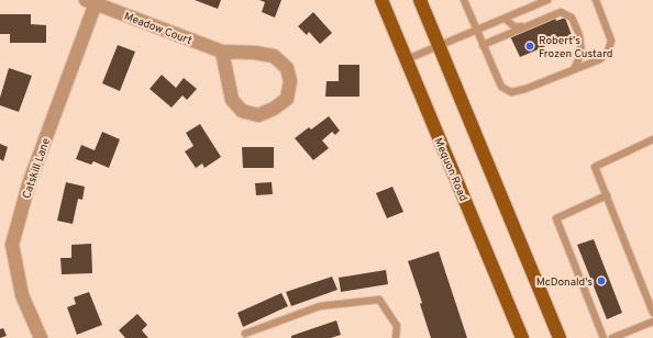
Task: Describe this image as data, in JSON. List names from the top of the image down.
{
  "streets": {
    "main road": ["Mequon Road"],
    "street": ["Meadow Court", "Catskill Lane"]
  },
  "crossings": [
    ["Meadow Court", "Catskill Lane"]
  ],
  "places": ["Robert's Frozen Custard", "McDonald's"]
}
